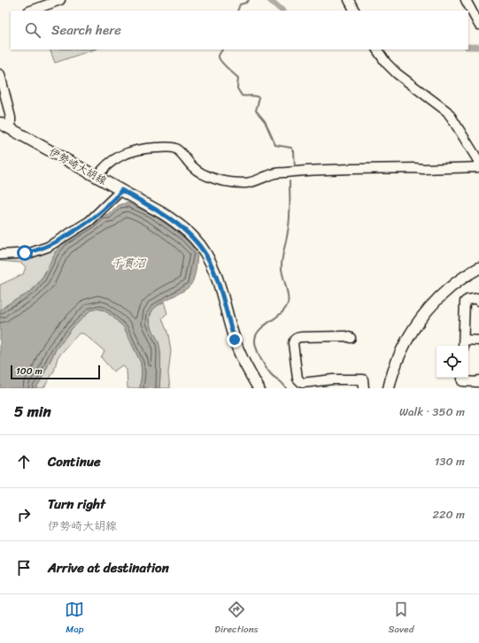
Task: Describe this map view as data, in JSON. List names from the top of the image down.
{
  "streets": {
    "main road": ["伊勢崎大胡線"]
  },
  "water": ["千貫沼"],
  "scale_bar": "100 m",
  "page": {
    "search": "Search here",
    "scale": "100 m",
    "heading": ["5 min", "Walk · 350 m"],
    "list": [
      ["Continue", "130 m"],
      ["Turn right", "伊勢崎大胡線", "220 m"],
      "Arrive at destination"
    ],
    "nav": ["Map", "Directions", "Saved"]
  }
}
